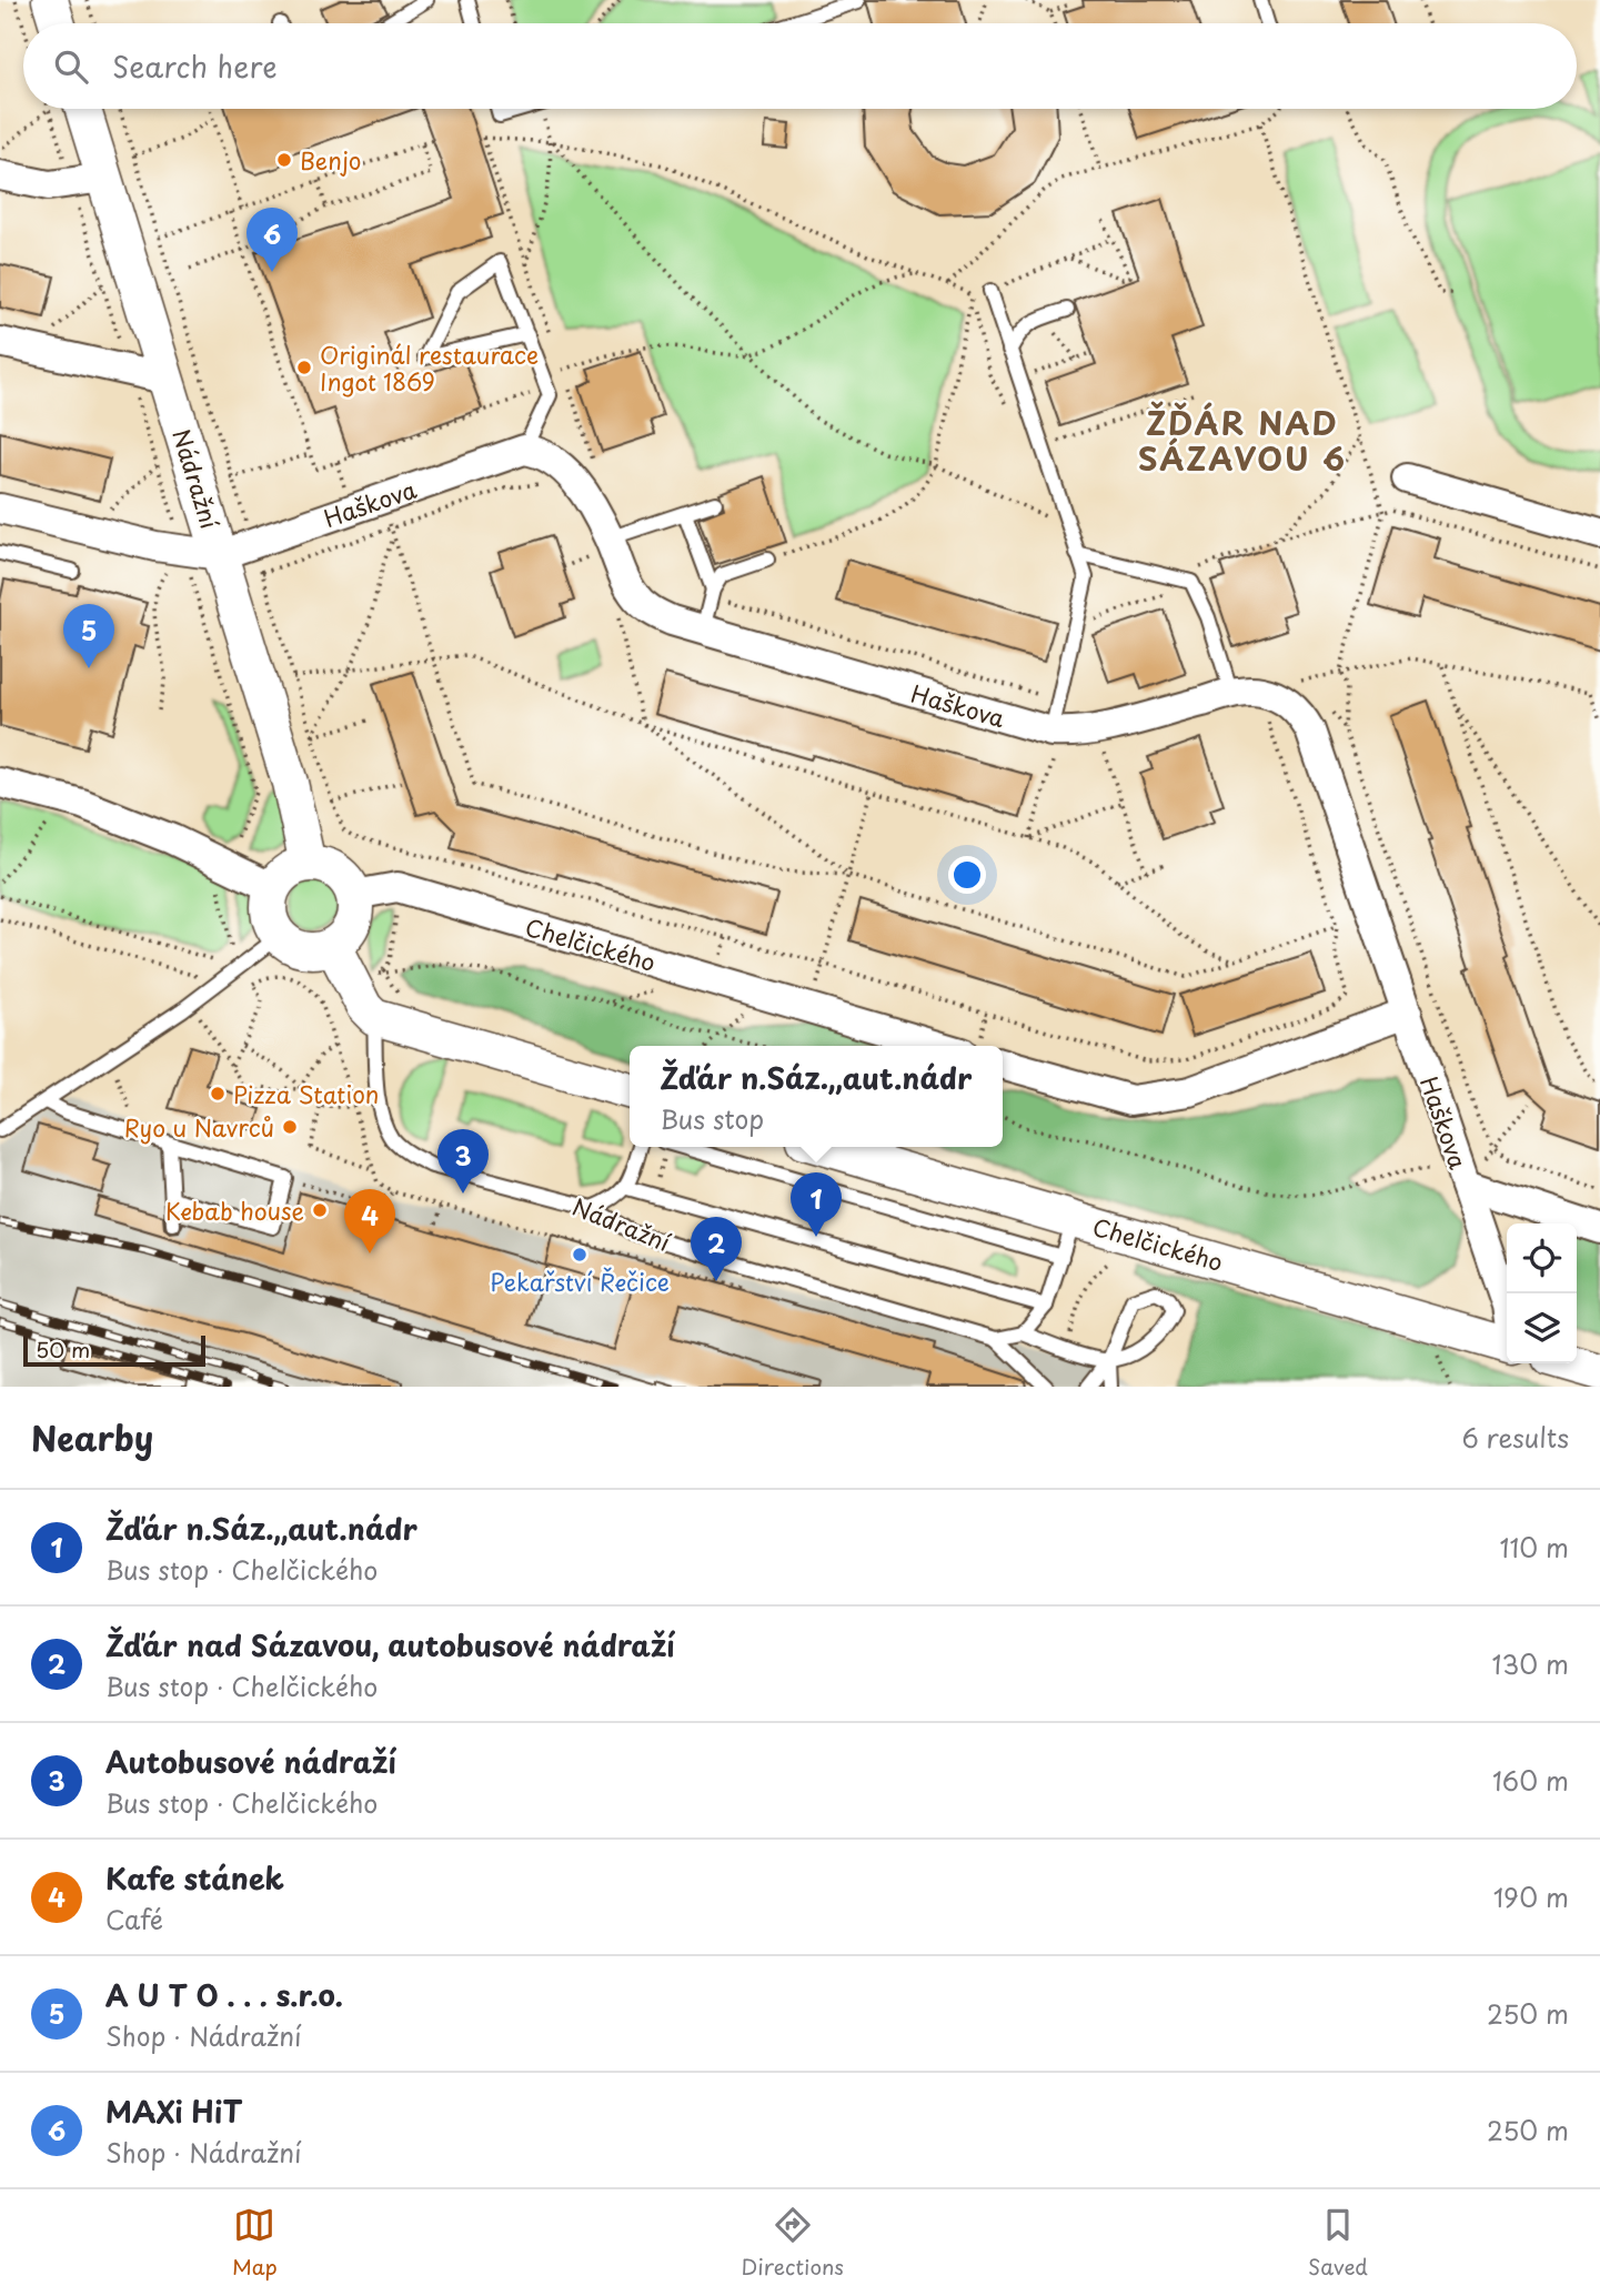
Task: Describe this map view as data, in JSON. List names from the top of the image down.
{
  "streets": {
    "street": ["Nádražní", "Haškova", "Chelčického"]
  },
  "crossings": [
    ["Nádražní", "Haškova"],
    ["Nádražní", "Chelčického"]
  ],
  "districts": ["ŽĎÁR NAD SÁZAVOU 6"],
  "places": [
    "Benjo",
    "Originál restaurace Ingot 1869",
    "Pizza Station",
    "Ryo u Navrců",
    "Kebab house",
    "Pekařství Řečice"
  ],
  "scale_bar": "50 m",
  "page": {
    "search": "Search here",
    "pins": [
      "6",
      "5",
      "3",
      "1",
      "4",
      "2"
    ],
    "popup": ["Žďár n.Sáz.,,aut.nádr", "Bus stop"],
    "scale": "50 m",
    "heading": ["Nearby", "6 results"],
    "list": [
      {
        "mark": "1",
        "name": "Žďár n.Sáz.,,aut.nádr",
        "note": "Bus stop · Chelčického",
        "value": "110 m"
      },
      {
        "mark": "2",
        "name": "Žďár nad Sázavou, autobusové nádraží",
        "note": "Bus stop · Chelčického",
        "value": "130 m"
      },
      {
        "mark": "3",
        "name": "Autobusové nádraží",
        "note": "Bus stop · Chelčického",
        "value": "160 m"
      },
      {
        "mark": "4",
        "name": "Kafe stánek",
        "note": "Café",
        "value": "190 m"
      },
      {
        "mark": "5",
        "name": "A U T O . . . s.r.o.",
        "note": "Shop · Nádražní",
        "value": "250 m"
      },
      {
        "mark": "6",
        "name": "MAXi HiT",
        "note": "Shop · Nádražní",
        "value": "250 m"
      }
    ],
    "nav": ["Map", "Directions", "Saved"]
  }
}
